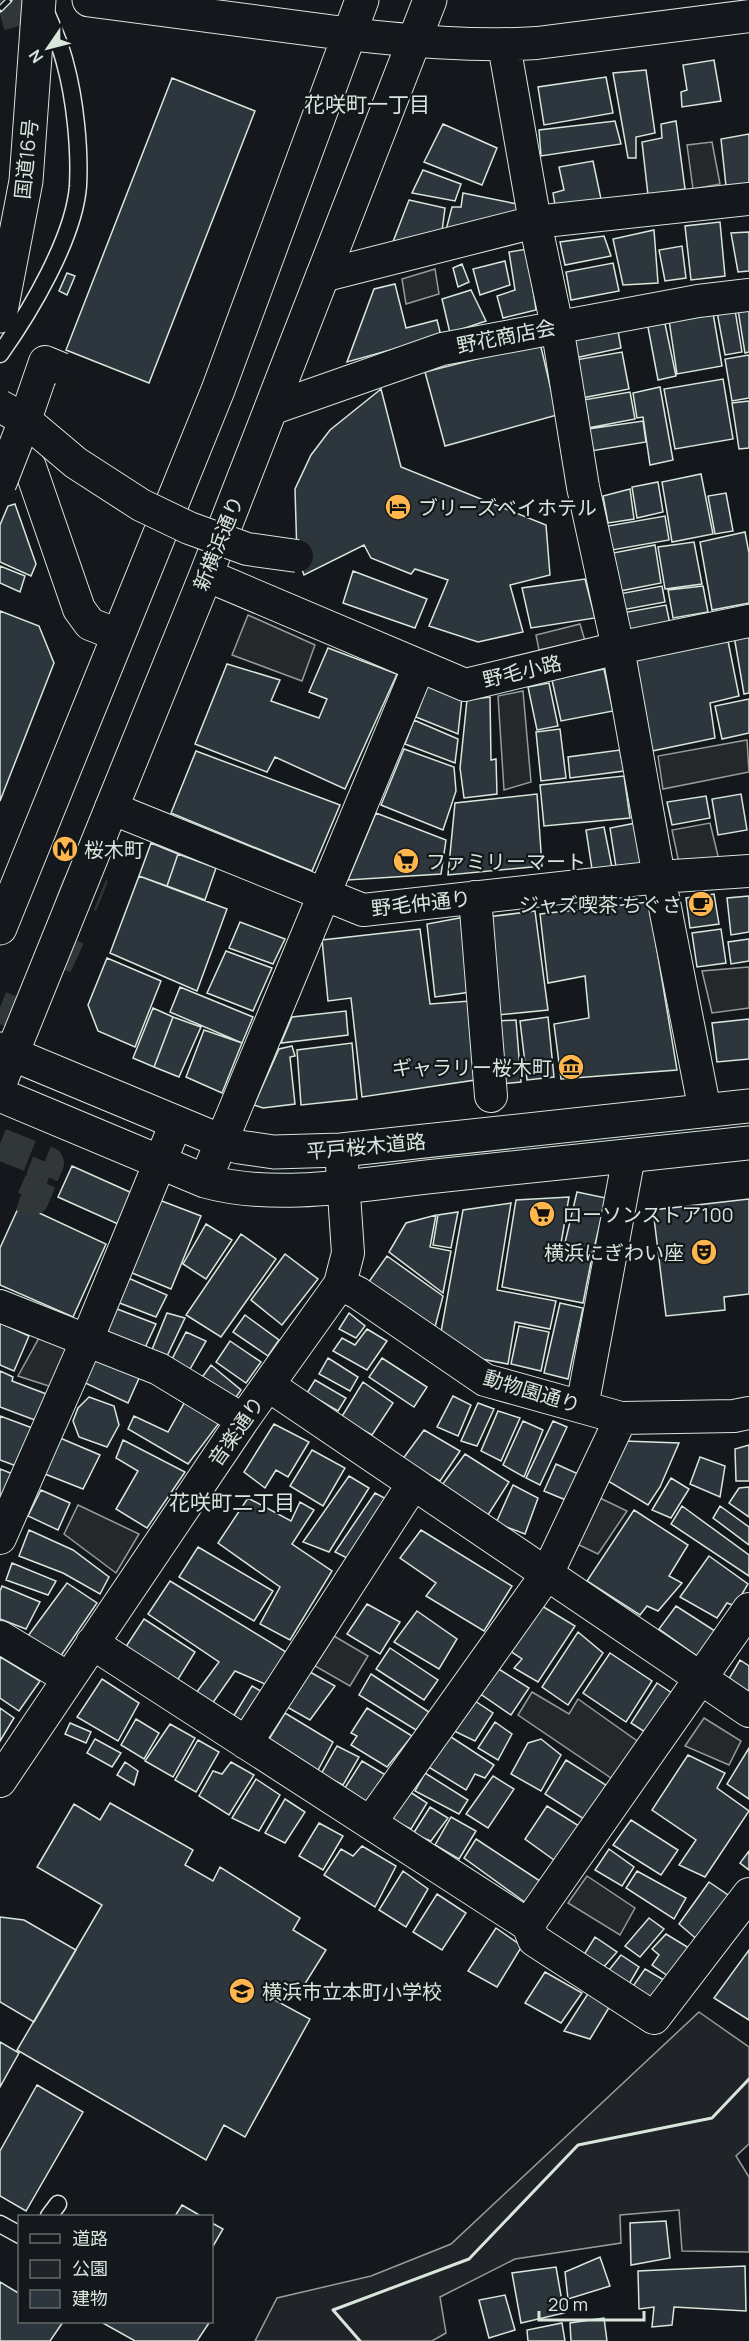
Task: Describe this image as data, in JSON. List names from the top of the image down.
{
  "streets": {
    "main road": ["国道16号", "新横浜通り", "平戸桜木道路"],
    "street": [
      "野花商店会",
      "野毛小路",
      "野毛仲通り",
      "動物園通り",
      "音楽通り"
    ]
  },
  "crossings": [
    ["野花商店会", "新横浜通り"],
    ["新横浜通り", "野毛小路"],
    ["新横浜通り", "野毛仲通り"],
    ["新横浜通り", "平戸桜木道路"],
    ["平戸桜木道路", "音楽通り"],
    ["動物園通り", "音楽通り"]
  ],
  "districts": ["花咲町一丁目", "花咲町二丁目"],
  "places": {
    "hotel": ["ブリーズベイホテル"],
    "metro station": ["桜木町"],
    "supermarket": ["ファミリーマート", "ローソンストア100"],
    "cafe": ["ジャズ喫茶 ちぐさ"],
    "museum": ["ギャラリー桜木町"],
    "theatre": ["横浜にぎわい座"],
    "school or university": ["横浜市立本町小学校"]
  },
  "legend": ["道路", "公園", "建物"],
  "scale_bar": "20 m",
  "north": "bottom left"
}
